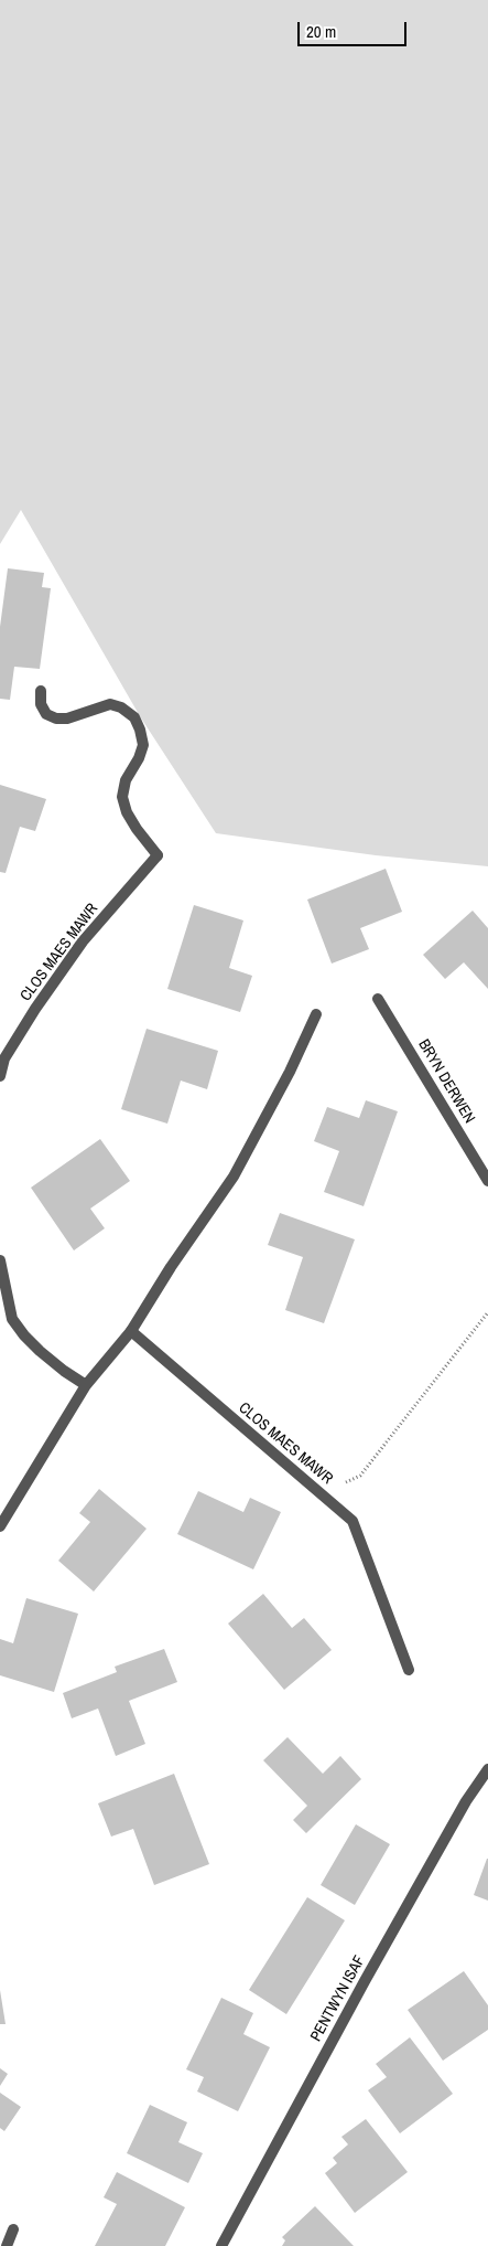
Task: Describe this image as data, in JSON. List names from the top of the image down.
{
  "streets": {
    "street": ["CLOS MAES MAWR", "BRYN DERWEN", "PENTWYN ISAF"]
  },
  "scale_bar": "20 m"
}
